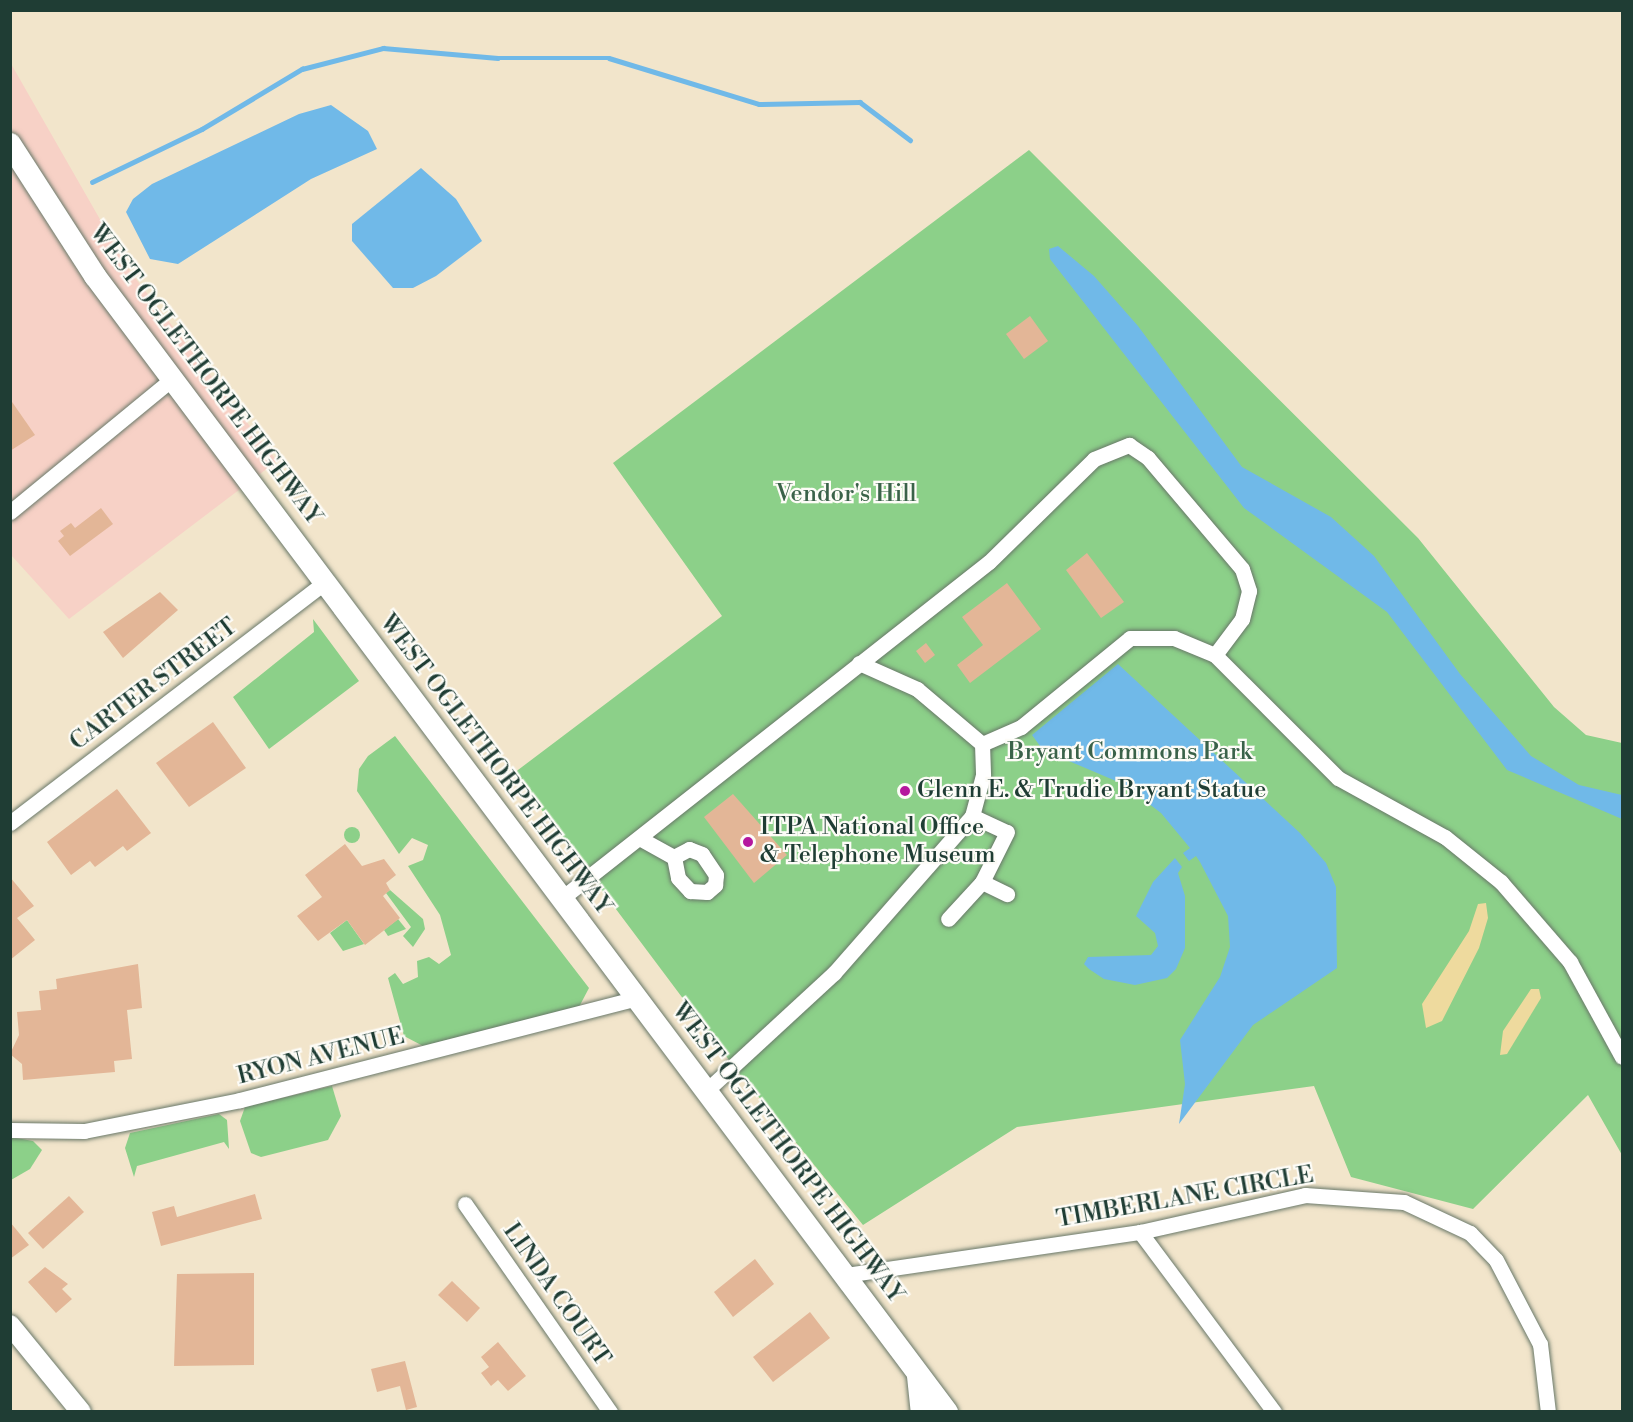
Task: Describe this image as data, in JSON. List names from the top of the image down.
{
  "streets": {
    "highway": ["WEST OGLETHORPE HIGHWAY"],
    "street": [
      "CARTER STREET",
      "RYON AVENUE",
      "TIMBERLANE CIRCLE",
      "LINDA COURT"
    ]
  },
  "crossings": [
    ["WEST OGLETHORPE HIGHWAY", "CARTER STREET"],
    ["WEST OGLETHORPE HIGHWAY", "RYON AVENUE"],
    ["WEST OGLETHORPE HIGHWAY", "TIMBERLANE CIRCLE"]
  ],
  "parks": ["Vendor's Hill", "Bryant Commons Park"],
  "places": ["Glenn E. & Trudie Bryant Statue", "ITPA National Office & Telephone Museum"]
}
